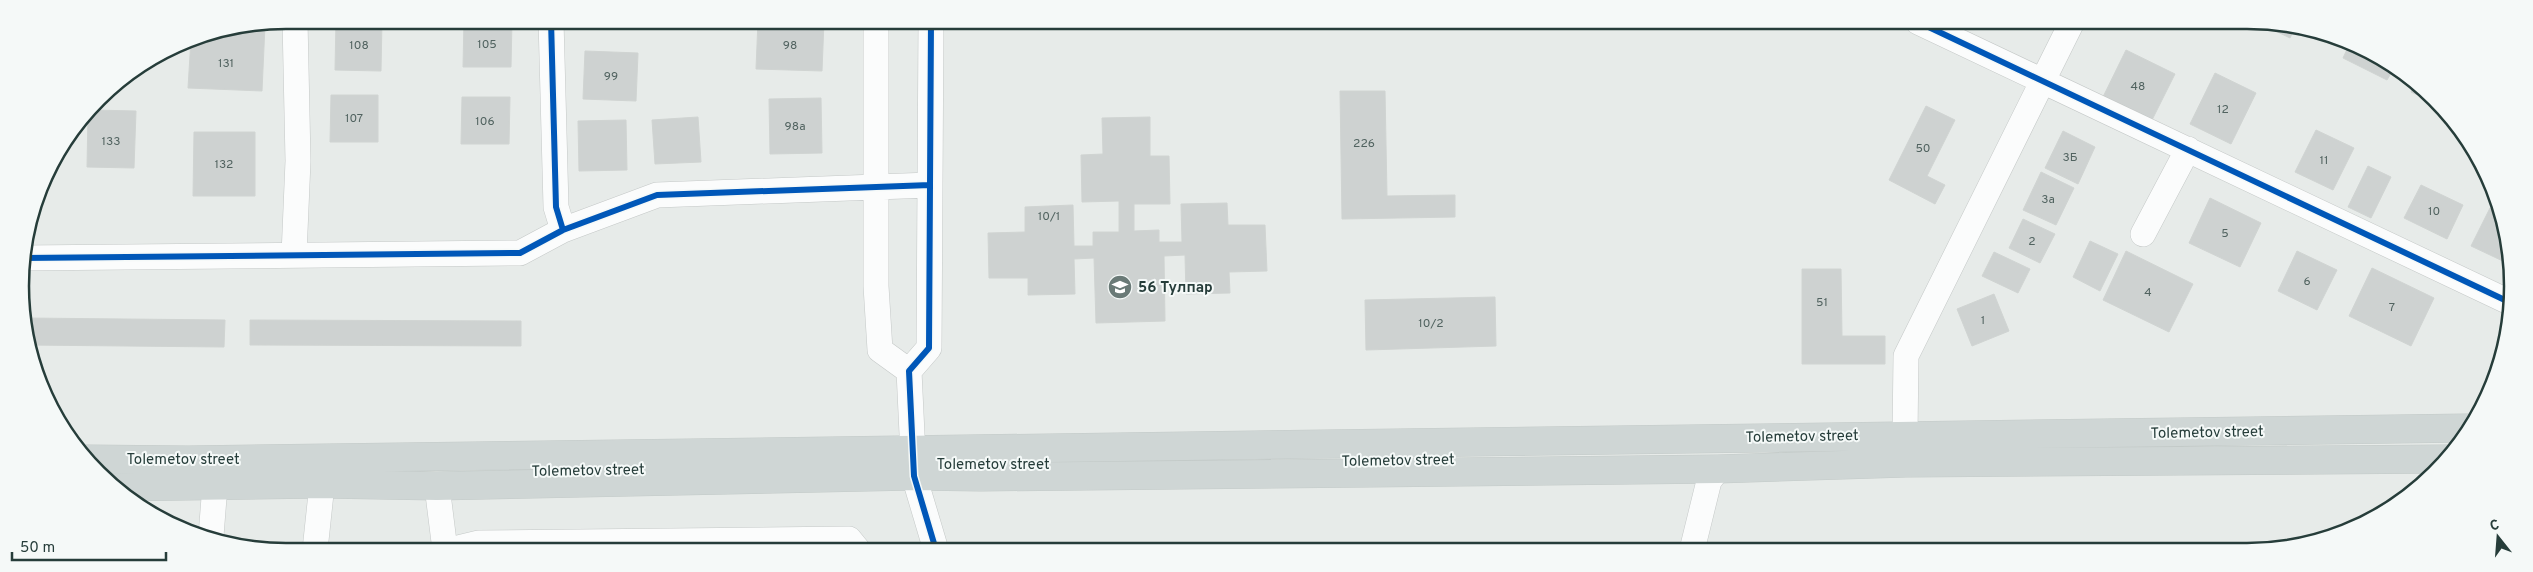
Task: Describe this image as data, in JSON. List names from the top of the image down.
{
  "streets": {
    "main road": ["Tolemetov street"]
  },
  "places": {
    "school or university": ["56 Тулпар"]
  },
  "house_numbers": [
    "105",
    "108",
    "98",
    "131",
    "99",
    "48",
    "12",
    "107",
    "106",
    "98а",
    "133",
    "226",
    "50",
    "3Б",
    "11",
    "132",
    "3а",
    "10",
    "10/1",
    "5",
    "2",
    "6",
    "4",
    "51",
    "7",
    "1",
    "10/2"
  ],
  "scale_bar": "50 m",
  "north": "top"
}
